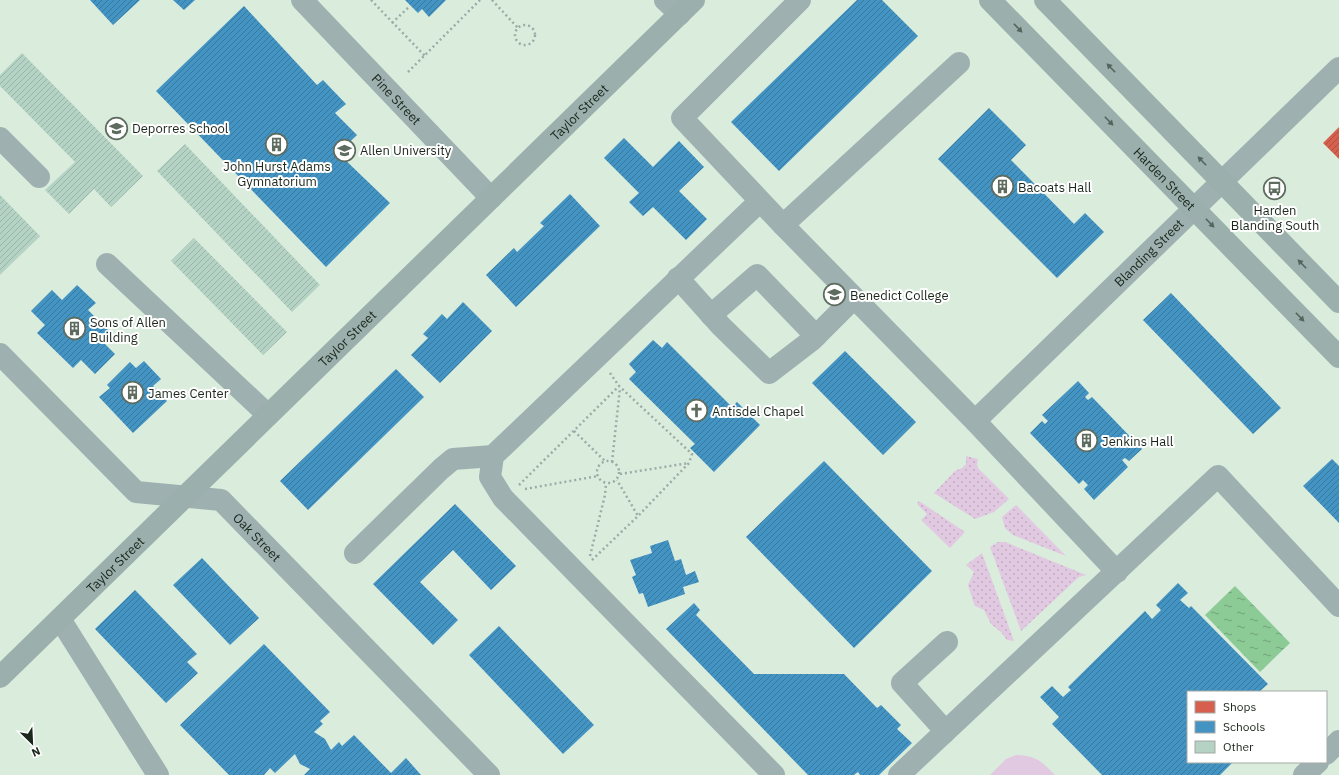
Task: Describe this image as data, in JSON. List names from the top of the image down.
{
  "streets": {
    "main road": ["Taylor Street", "Harden Street"],
    "street": ["Pine Street", "Blanding Street", "Oak Street"]
  },
  "crossings": [
    ["Pine Street", "Taylor Street"],
    ["Taylor Street", "Oak Street"],
    ["Harden Street", "Blanding Street"]
  ],
  "places": {
    "school or university": ["Deporres School", "Allen University", "Benedict College"],
    "building": [
      "John Hurst Adams Gymnatorium",
      "Bacoats Hall",
      "Sons of Allen Building",
      "James Center",
      "Jenkins Hall"
    ],
    "bus stop": ["Harden Blanding South"],
    "church": ["Antisdel Chapel"]
  },
  "legend": ["Shops", "Schools", "Other"],
  "north": "bottom right"
}
